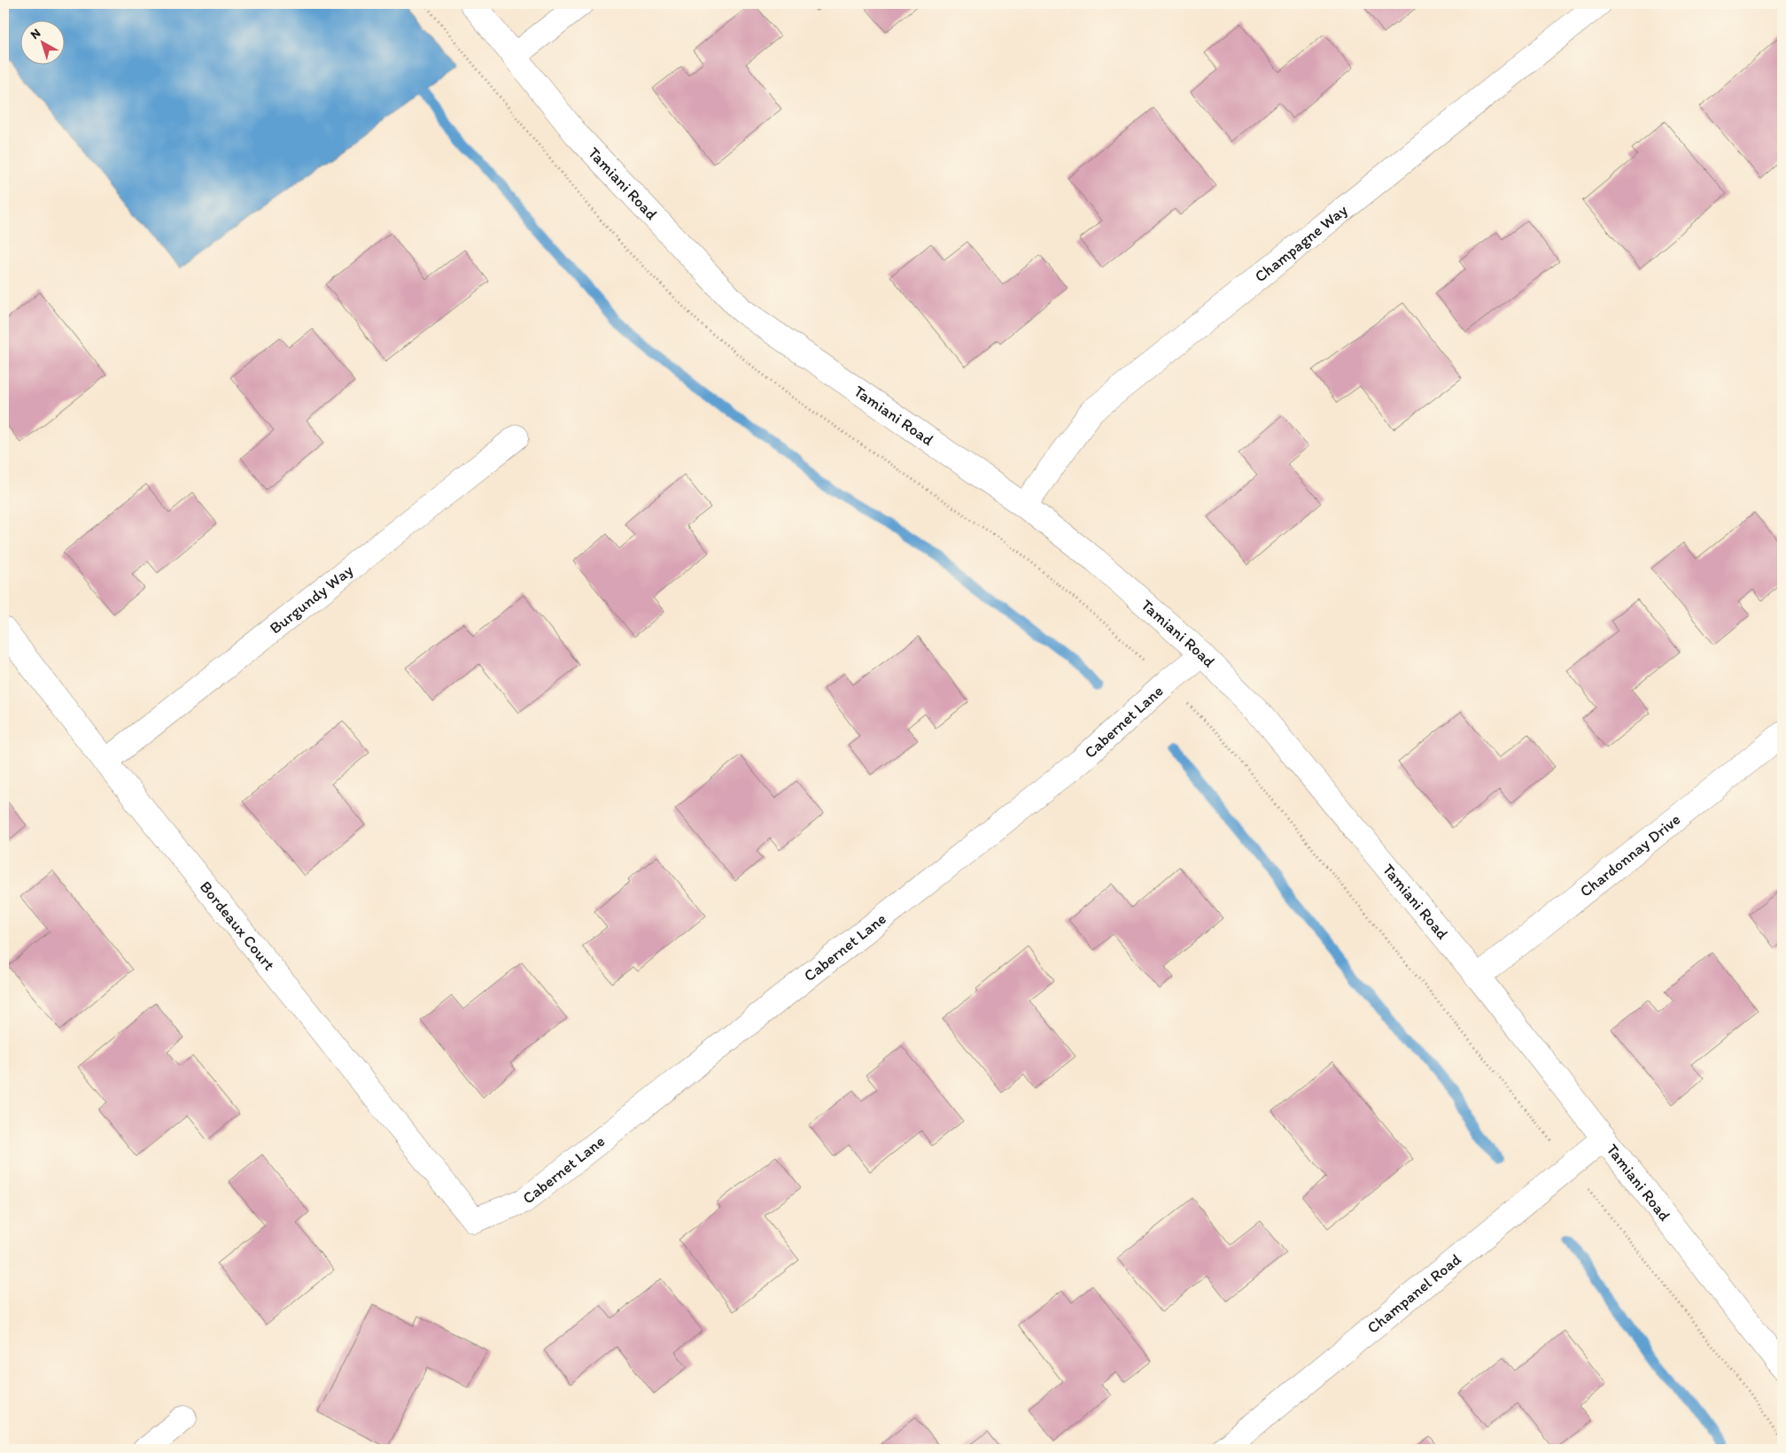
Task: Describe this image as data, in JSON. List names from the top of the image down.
{
  "streets": {
    "street": [
      "Tamiani Road",
      "Champagne Way",
      "Burgundy Way",
      "Cabernet Lane",
      "Chardonnay Drive",
      "Bordeaux Court",
      "Champanel Road"
    ]
  },
  "crossings": [
    ["Tamiani Road", "Champagne Way"],
    ["Tamiani Road", "Cabernet Lane"],
    ["Tamiani Road", "Chardonnay Drive"],
    ["Tamiani Road", "Champanel Road"],
    ["Burgundy Way", "Bordeaux Court"],
    ["Cabernet Lane", "Bordeaux Court"]
  ],
  "north": "top left"
}
